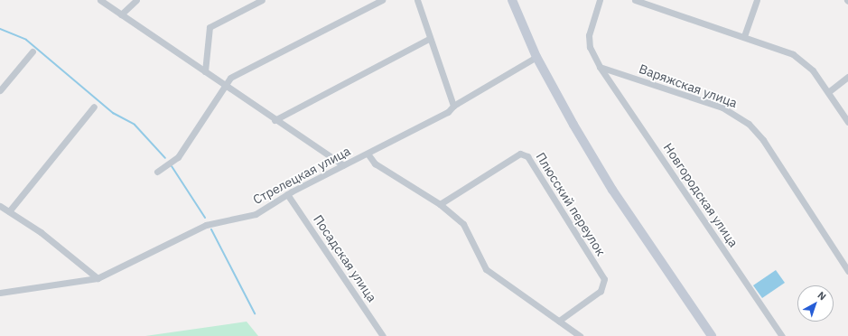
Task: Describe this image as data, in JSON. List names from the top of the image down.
{
  "streets": {
    "street": [
      "Варяжская улица",
      "Стрелецкая улица",
      "Новгородская улица",
      "Плюсский переулок",
      "Посадская улица"
    ]
  },
  "crossings": [
    ["Варяжская улица", "Новгородская улица"],
    ["Стрелецкая улица", "Посадская улица"]
  ],
  "north": "top right"
}
